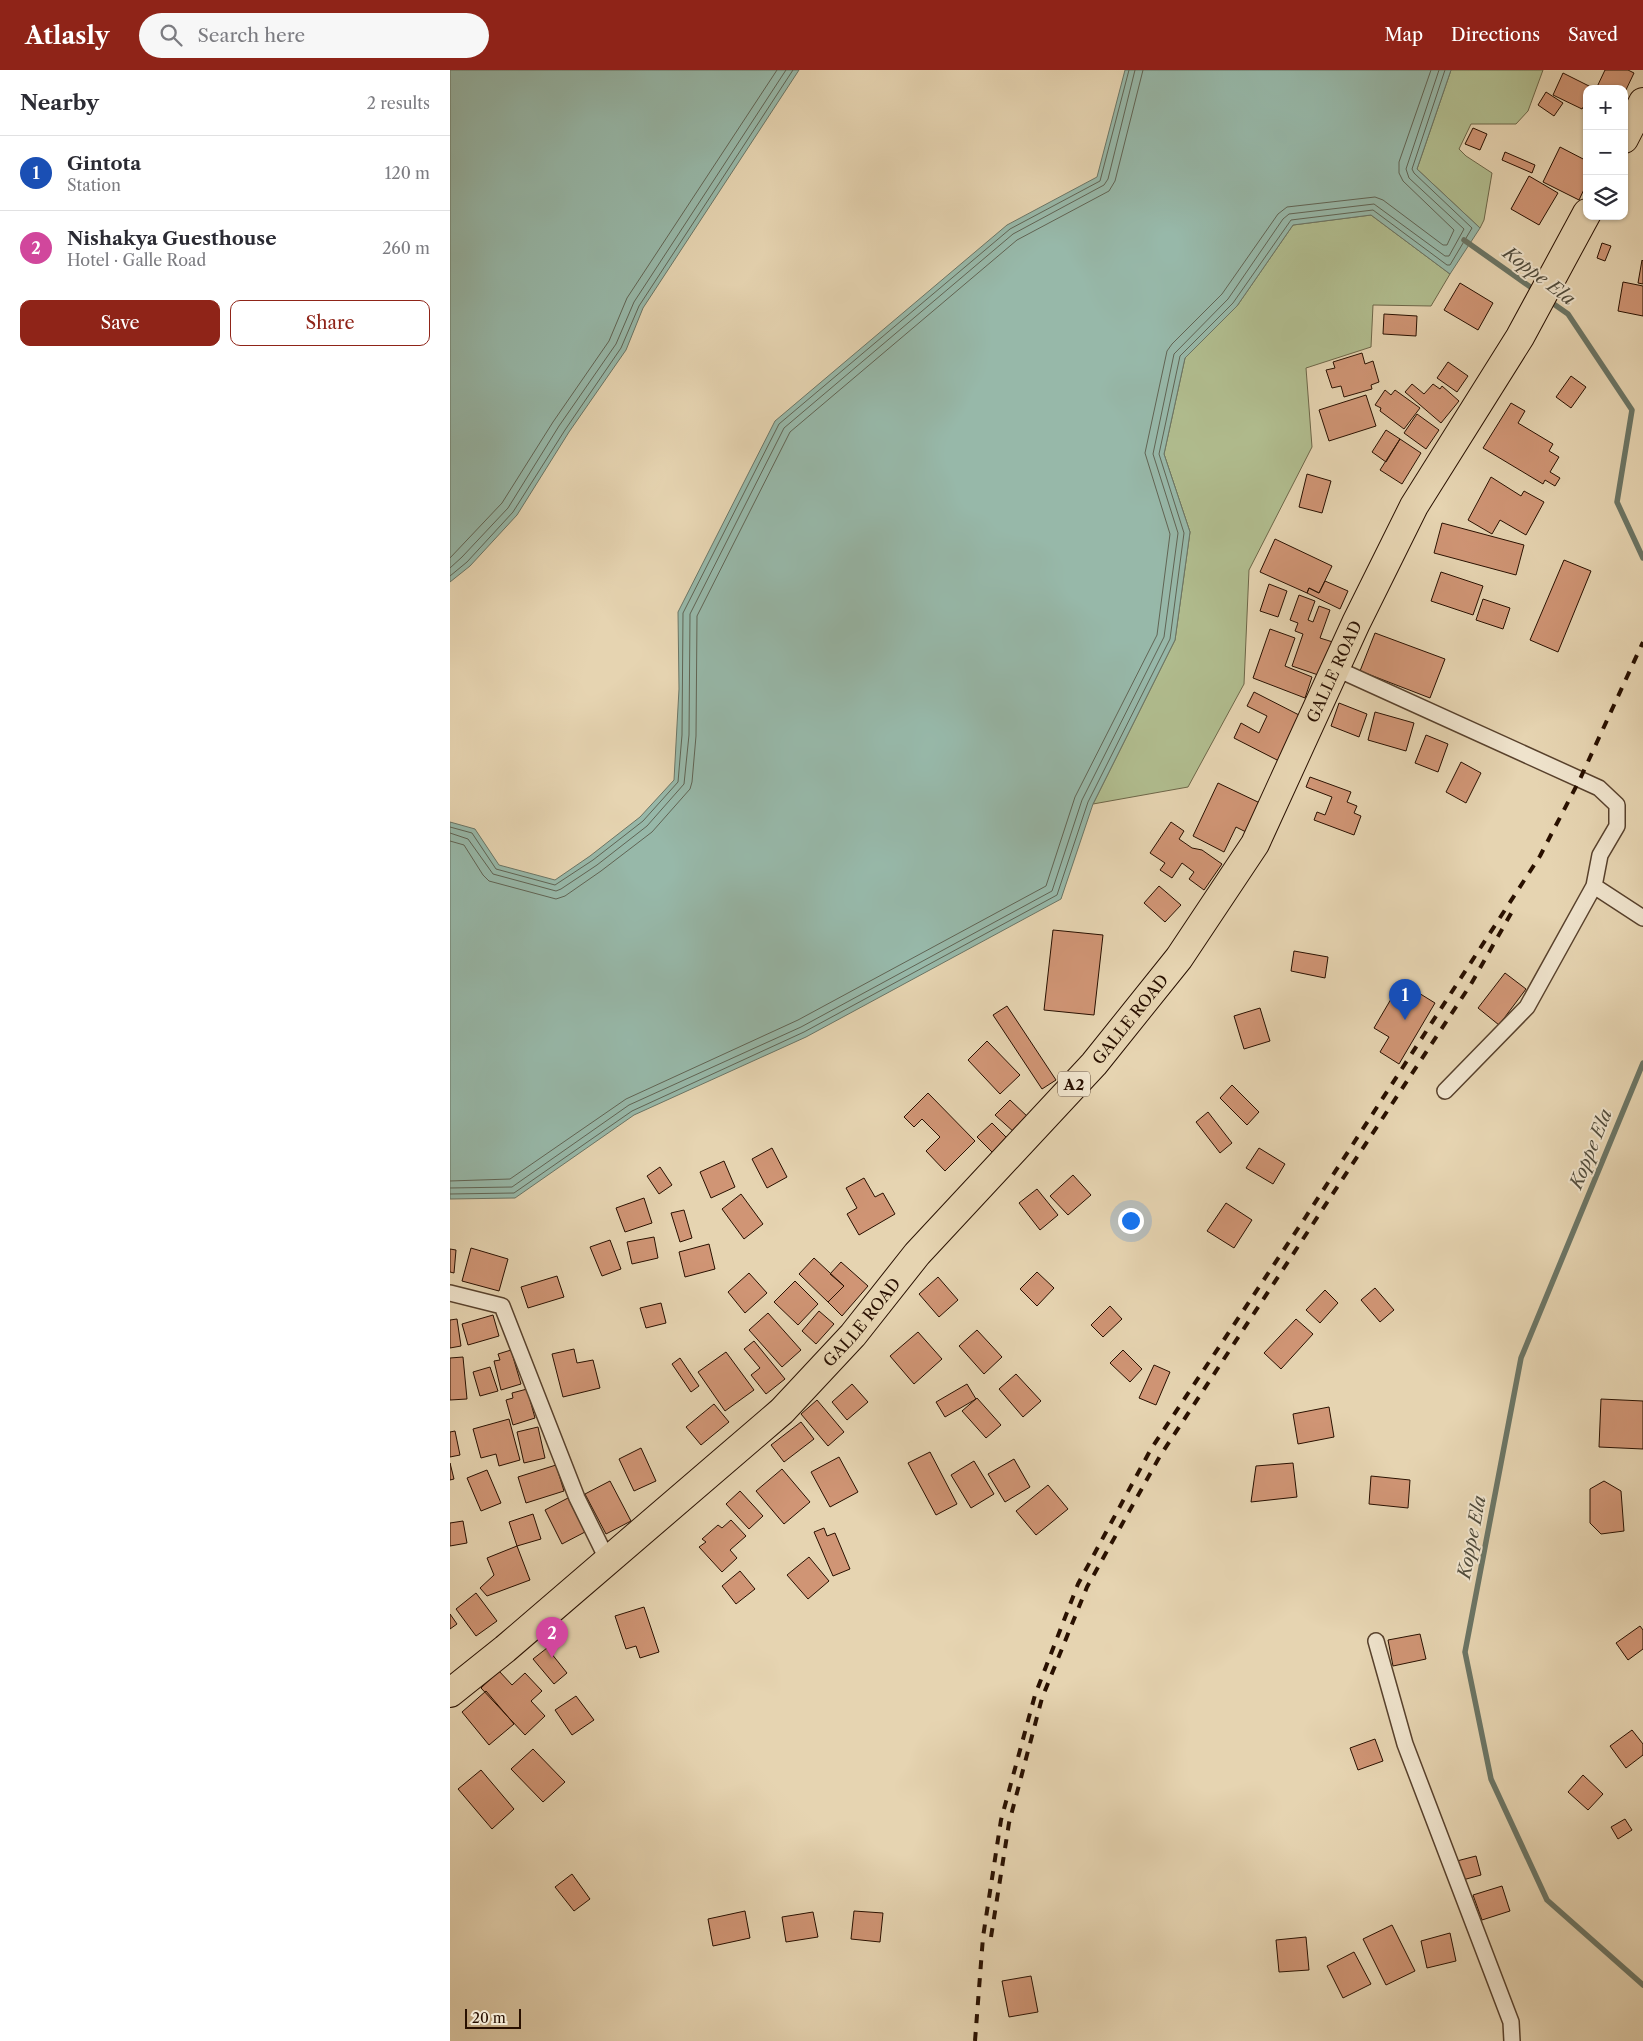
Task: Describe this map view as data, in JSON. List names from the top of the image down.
{
  "streets": {
    "highway": ["GALLE ROAD", "A2"]
  },
  "water": ["Koppe Ela"],
  "scale_bar": "20 m",
  "page": {
    "header": "Atlasly",
    "search": "Search here",
    "nav": ["Map", "Directions", "Saved"],
    "heading": ["Nearby", "2 results"],
    "map_buttons": ["+", "−"],
    "list": [
      {
        "mark": "1",
        "name": "Gintota",
        "note": "Station",
        "value": "120 m"
      },
      {
        "mark": "2",
        "name": "Nishakya Guesthouse",
        "note": "Hotel · Galle Road",
        "value": "260 m"
      }
    ],
    "buttons": ["Save", "Share"],
    "pins": ["1", "2"],
    "scale": "20 m"
  }
}
